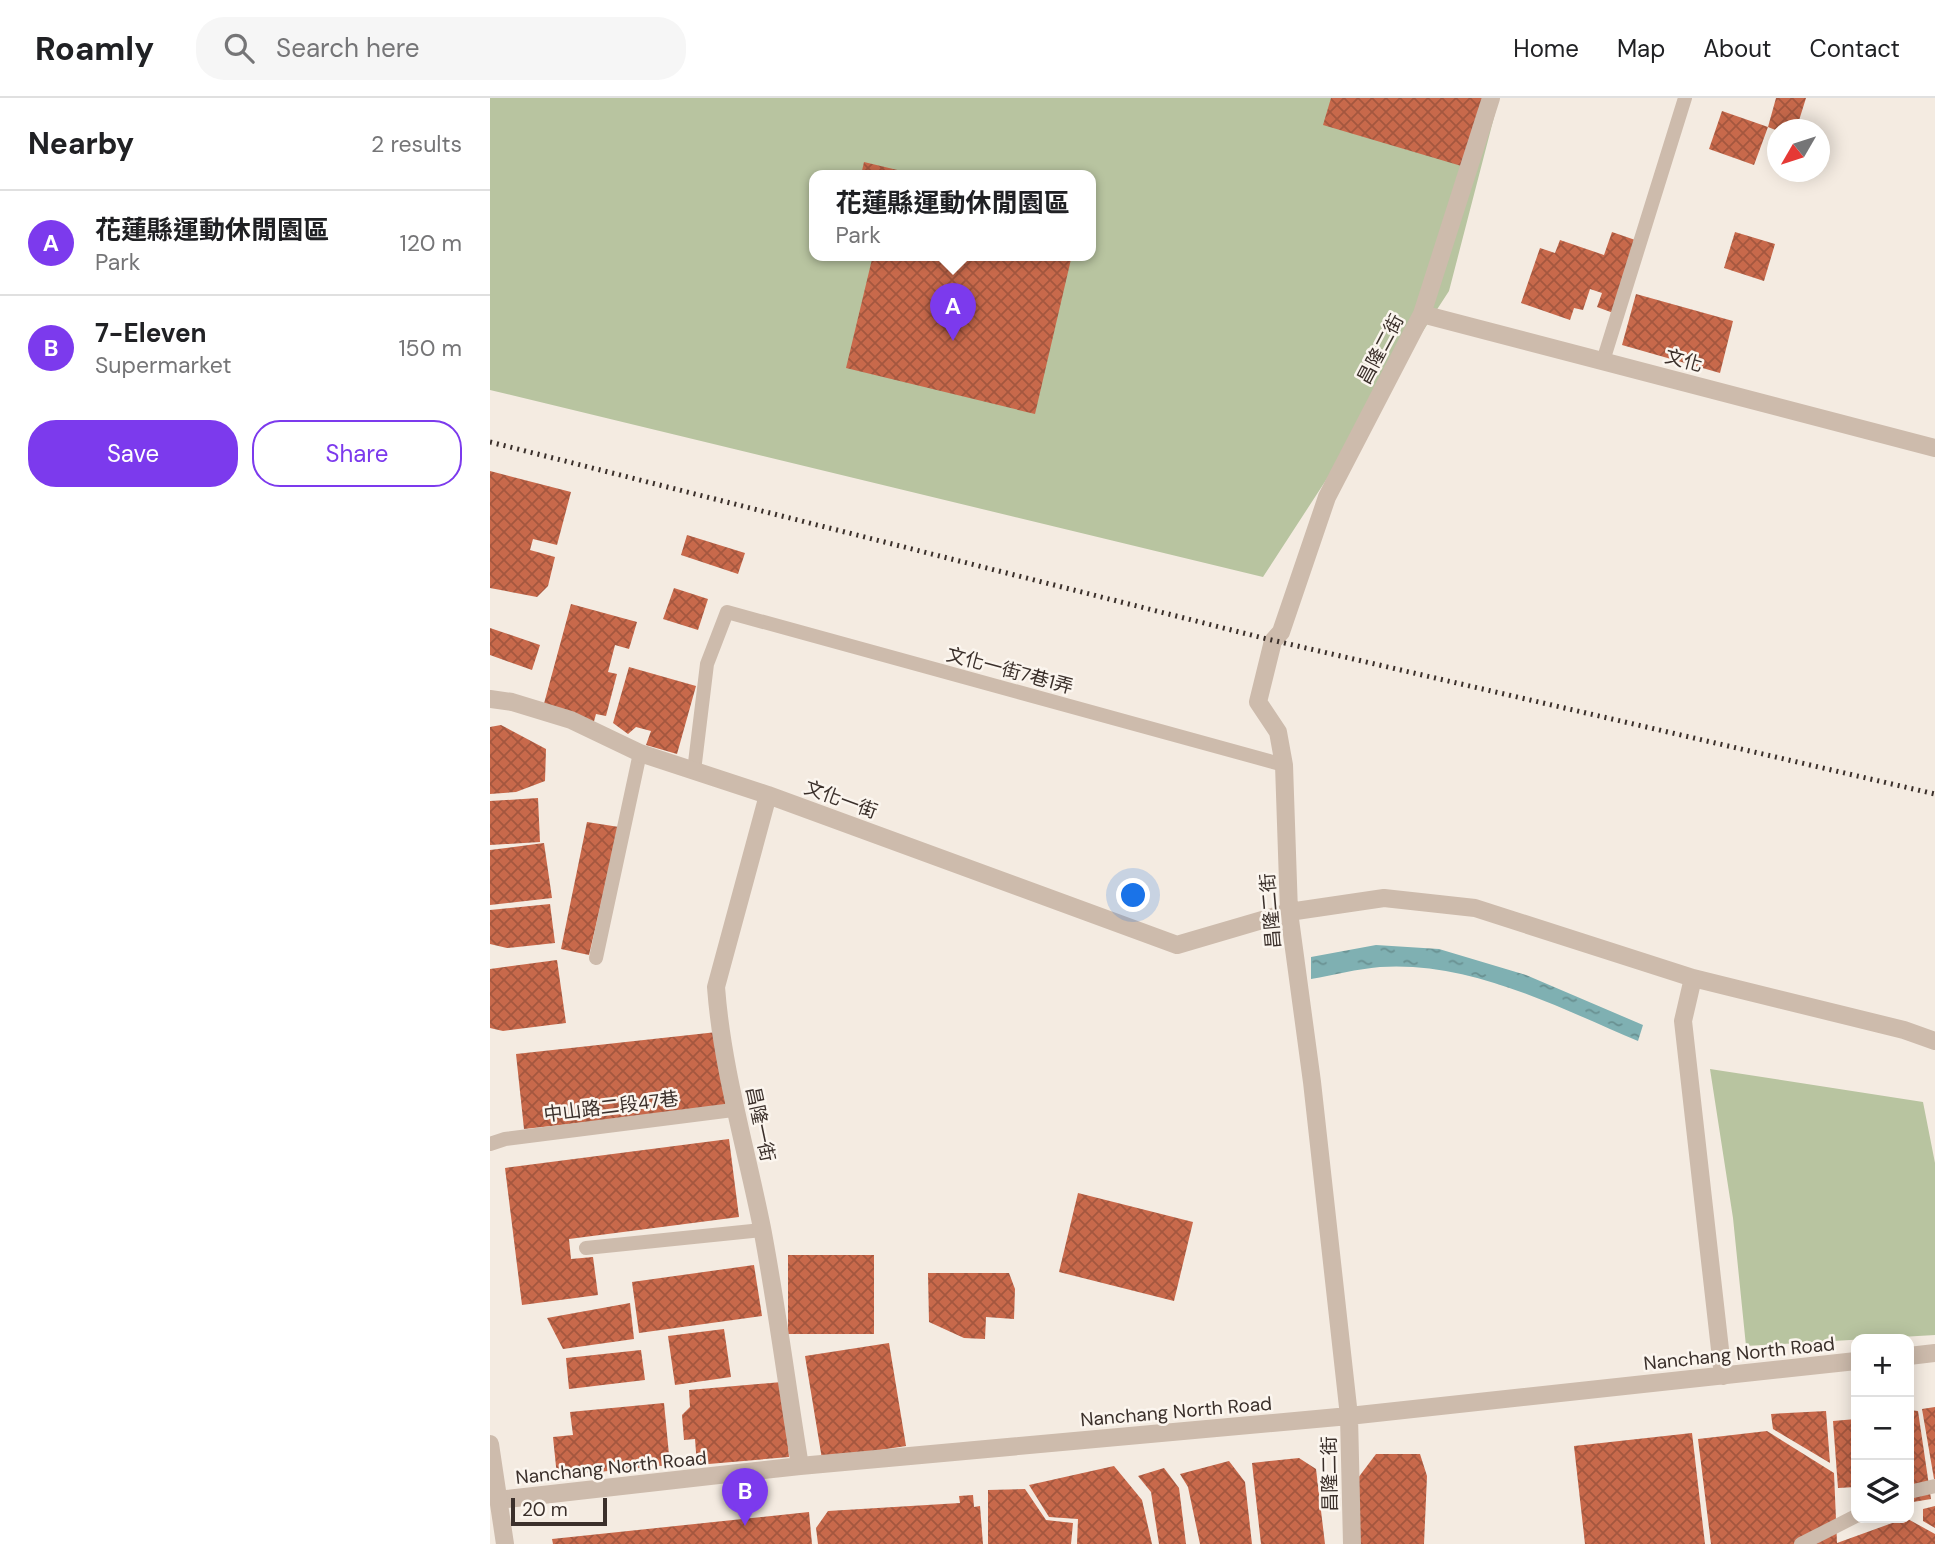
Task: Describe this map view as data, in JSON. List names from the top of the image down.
{
  "streets": {
    "street": [
      "昌隆二街",
      "文化",
      "文化一街",
      "昌隆一街",
      "Nanchang North Road"
    ],
    "lane": ["文化一街7巷1弄", "中山路二段47巷"]
  },
  "crossings": [
    ["昌隆二街", "文化"],
    ["昌隆二街", "文化一街7巷1弄"],
    ["昌隆二街", "文化一街"],
    ["昌隆二街", "Nanchang North Road"],
    ["文化一街7巷1弄", "文化一街"],
    ["文化一街", "昌隆一街"],
    ["中山路二段47巷", "昌隆一街"],
    ["昌隆一街", "Nanchang North Road"]
  ],
  "scale_bar": "20 m",
  "north": "bottom left",
  "page": {
    "header": "Roamly",
    "search": "Search here",
    "nav": [
      "Home",
      "Map",
      "About",
      "Contact"
    ],
    "heading": ["Nearby", "2 results"],
    "popup": ["花蓮縣運動休閒園區", "Park"],
    "list": [
      {
        "mark": "A",
        "name": "花蓮縣運動休閒園區",
        "note": "Park",
        "value": "120 m"
      },
      {
        "mark": "B",
        "name": "7-Eleven",
        "note": "Supermarket",
        "value": "150 m"
      }
    ],
    "pins": ["A", "B"],
    "buttons": ["Save", "Share"],
    "map_buttons": ["+", "−"],
    "scale": "20 m"
  }
}
